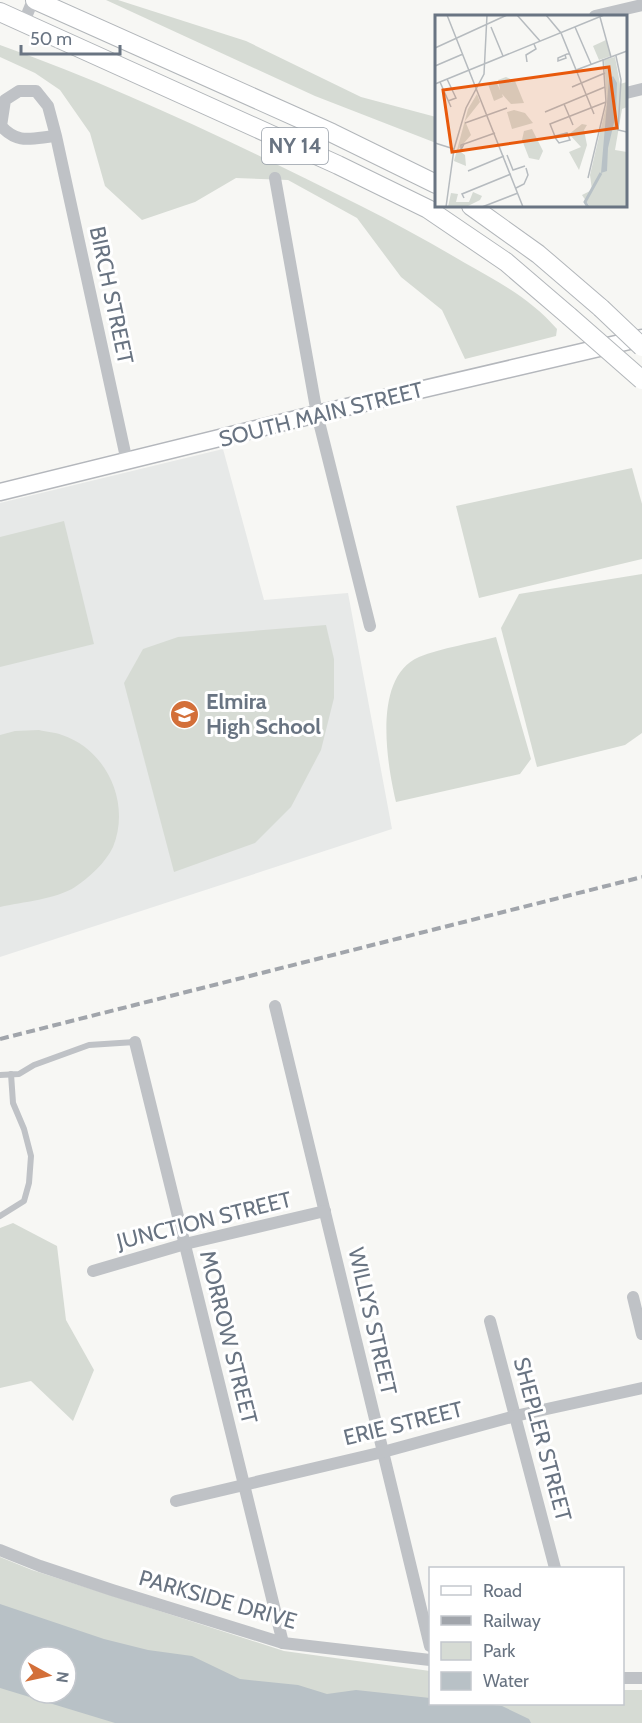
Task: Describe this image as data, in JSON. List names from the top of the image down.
{
  "streets": {
    "main road": ["NY 14"],
    "street": [
      "BIRCH STREET",
      "SOUTH MAIN STREET",
      "JUNCTION STREET",
      "WILLYS STREET",
      "MORROW STREET",
      "ERIE STREET",
      "SHEPLER STREET",
      "PARKSIDE DRIVE"
    ]
  },
  "crossings": [
    ["BIRCH STREET", "SOUTH MAIN STREET"],
    ["JUNCTION STREET", "WILLYS STREET"],
    ["JUNCTION STREET", "MORROW STREET"],
    ["WILLYS STREET", "ERIE STREET"],
    ["MORROW STREET", "ERIE STREET"],
    ["MORROW STREET", "PARKSIDE DRIVE"],
    ["ERIE STREET", "SHEPLER STREET"]
  ],
  "places": {
    "school or university": ["Elmira High School"]
  },
  "legend": [
    "Road",
    "Railway",
    "Park",
    "Water"
  ],
  "scale_bar": "50 m",
  "north": "right"
}
